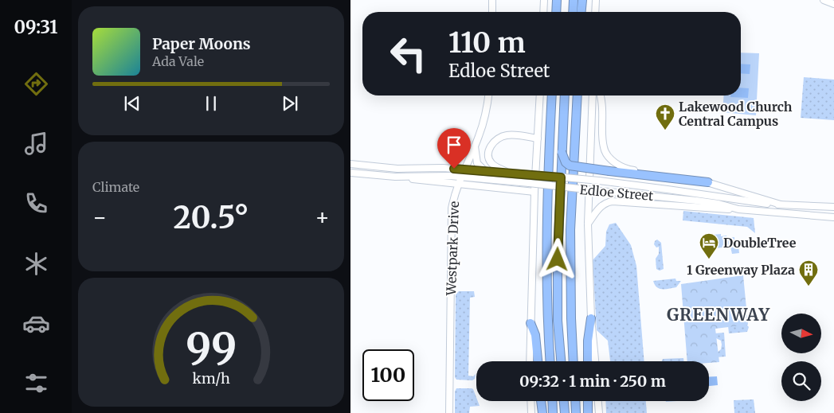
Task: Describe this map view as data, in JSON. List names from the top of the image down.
{
  "streets": {
    "main road": ["Edloe Street", "Westpark Drive"]
  },
  "crossings": [
    ["Edloe Street", "Westpark Drive"]
  ],
  "districts": ["GREENWAY"],
  "places": {
    "church": ["Lakewood Church Central Campus"],
    "hotel": ["DoubleTree"],
    "building": ["1 Greenway Plaza"]
  },
  "north": "right",
  "page": {
    "tabs": "09:31",
    "turn": ["110 m", "Edloe Street"],
    "song": ["Paper Moons", "Ada Vale"],
    "tile": "Climate",
    "heat": ["−", "20.5°", "+"],
    "limit": "100",
    "trip": "09:32 · 1 min · 250 m",
    "gauge": ["99", "km/h"]
  }
}
